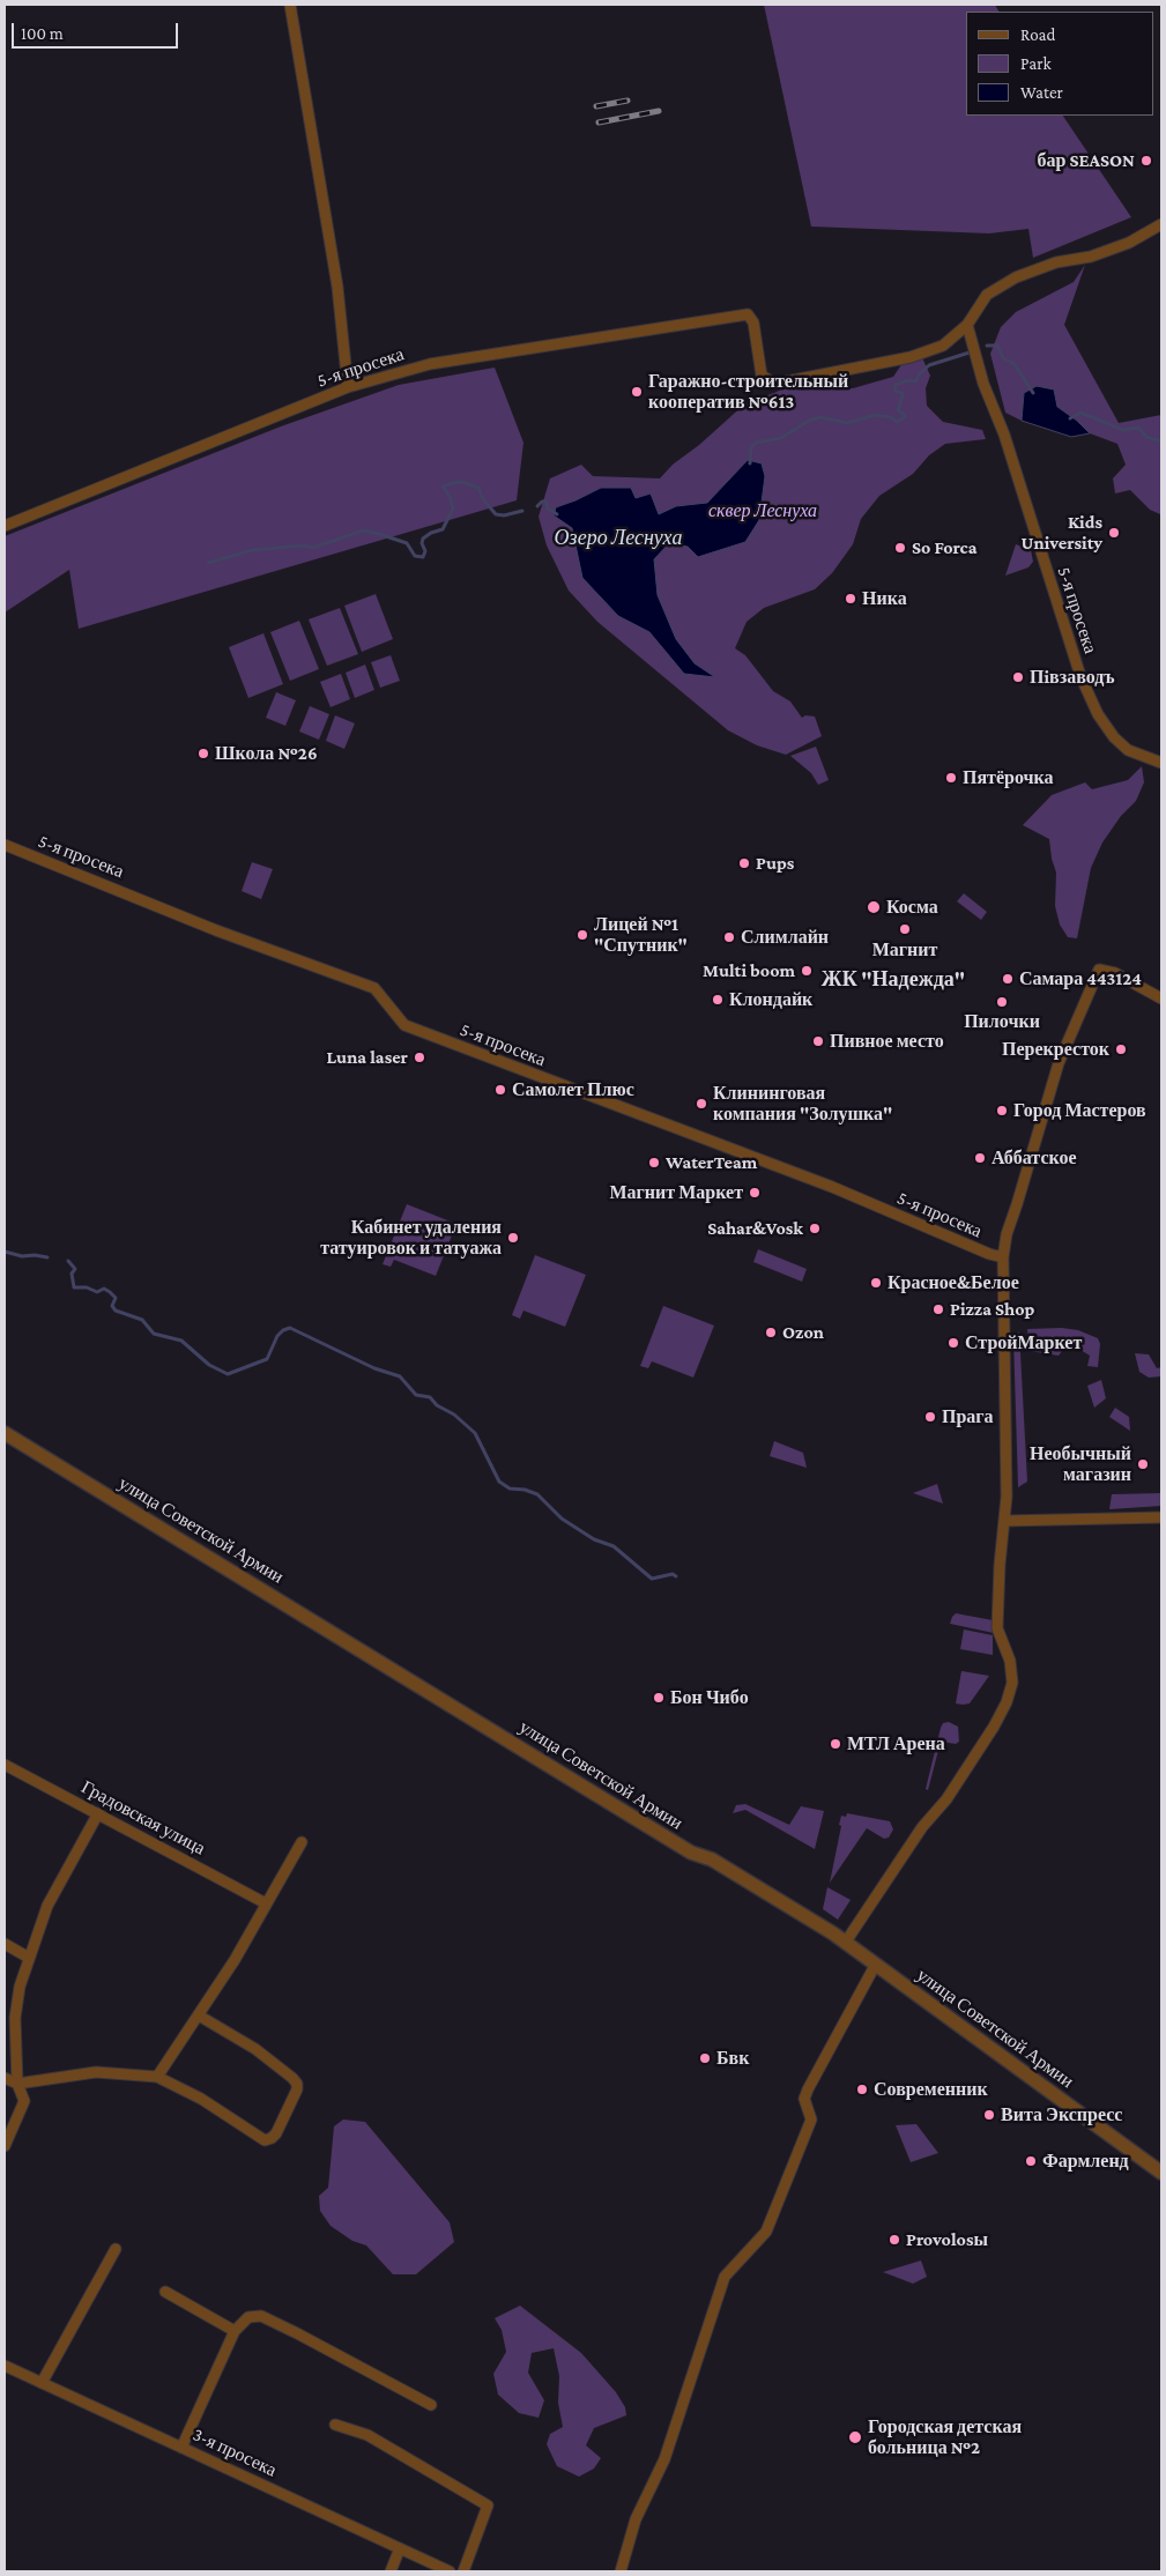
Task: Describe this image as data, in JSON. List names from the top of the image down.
{
  "streets": {
    "street": [
      "5-я просека",
      "улица Советской Армии",
      "Градовская улица",
      "3-я просека"
    ]
  },
  "crossings": [
    ["5-я просека", "улица Советской Армии"]
  ],
  "districts": ["ЖК \"Надежда\""],
  "water": ["Озеро Леснуха"],
  "parks": ["сквер Леснуха"],
  "places": [
    "бар SEASON",
    "Гаражно-строительный кооператив №613",
    "Kids University",
    "So Forca",
    "Ника",
    "Пiвзаводъ",
    "Школа №26",
    "Пятёрочка",
    "Pups",
    "Косма",
    "Магнит",
    "Лицей №1 \"Спутник\"",
    "Слимлайн",
    "Multi boom",
    "Самара 443124",
    "Клондайк",
    "Пилочки",
    "Пивное место",
    "Перекресток",
    "Luna laser",
    "Самолет Плюс",
    "Клининговая компания \"Золушка\"",
    "Город Мастеров",
    "Аббатское",
    "WaterTeam",
    "Магнит Маркет",
    "Sahar&Vosk",
    "Кабинет удаления татуировок и татуажа",
    "Красное&Белое",
    "Pizza Shop",
    "Ozon",
    "СтройМаркет",
    "Прага",
    "Необычный магазин",
    "Бон Чибо",
    "МТЛ Арена",
    "Бвк",
    "Современник",
    "Вита Экспресс",
    "Фармленд",
    "Provolosы",
    "Городская детская больница №2"
  ],
  "legend": ["Road", "Park", "Water"],
  "scale_bar": "100 m"
}
